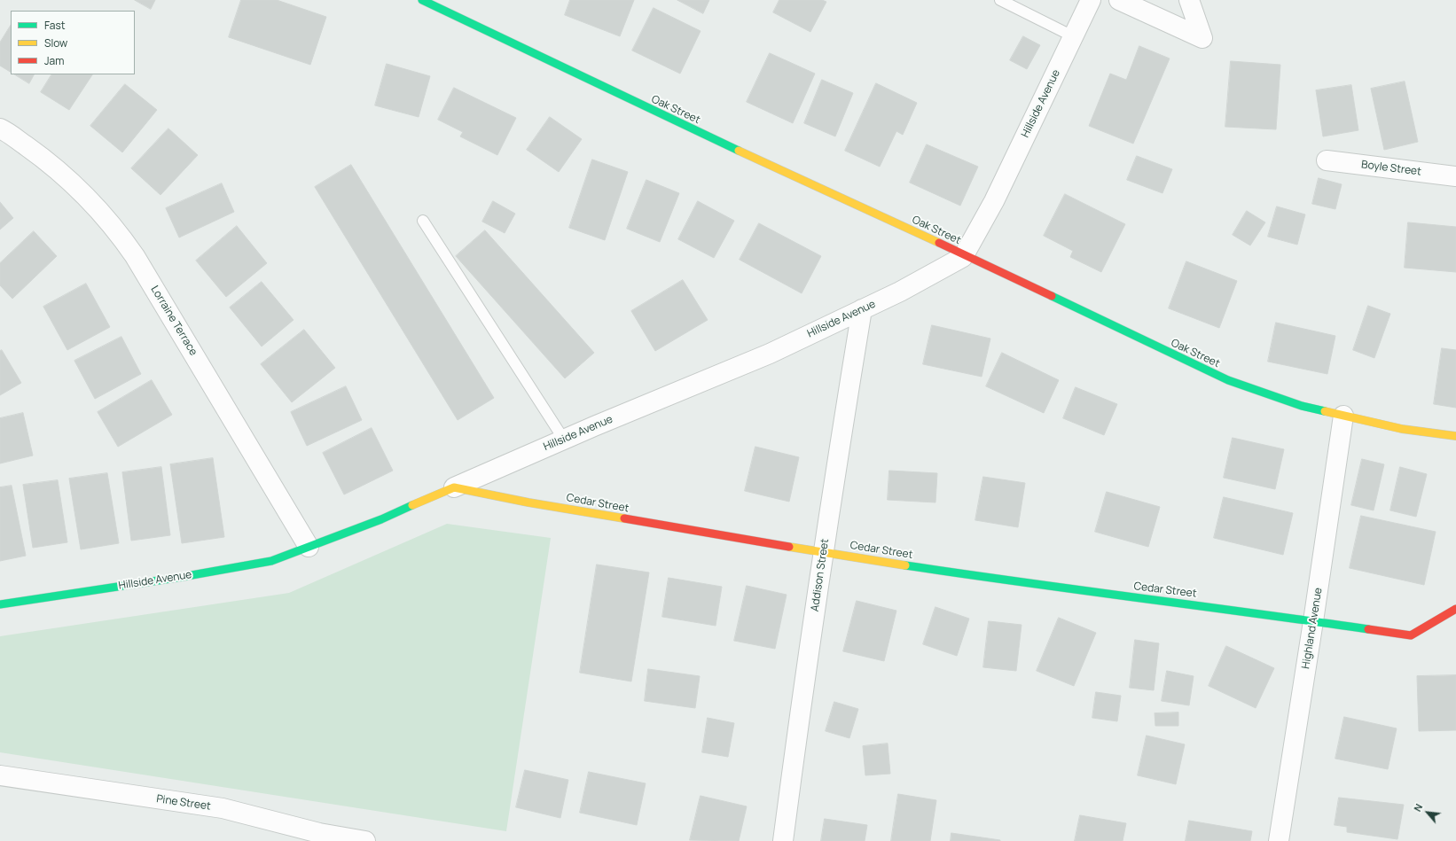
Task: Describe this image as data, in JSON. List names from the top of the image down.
{
  "streets": {
    "street": [
      "Hillside Avenue",
      "Oak Street",
      "Boyle Street",
      "Lorraine Terrace",
      "Cedar Street",
      "Addison Street",
      "Highland Avenue",
      "Pine Street"
    ]
  },
  "crossings": [
    ["Hillside Avenue", "Oak Street"],
    ["Hillside Avenue", "Lorraine Terrace"],
    ["Hillside Avenue", "Cedar Street"],
    ["Hillside Avenue", "Addison Street"],
    ["Oak Street", "Highland Avenue"],
    ["Cedar Street", "Addison Street"],
    ["Cedar Street", "Highland Avenue"]
  ],
  "legend": ["Fast", "Slow", "Jam"],
  "north": "top left"
}
